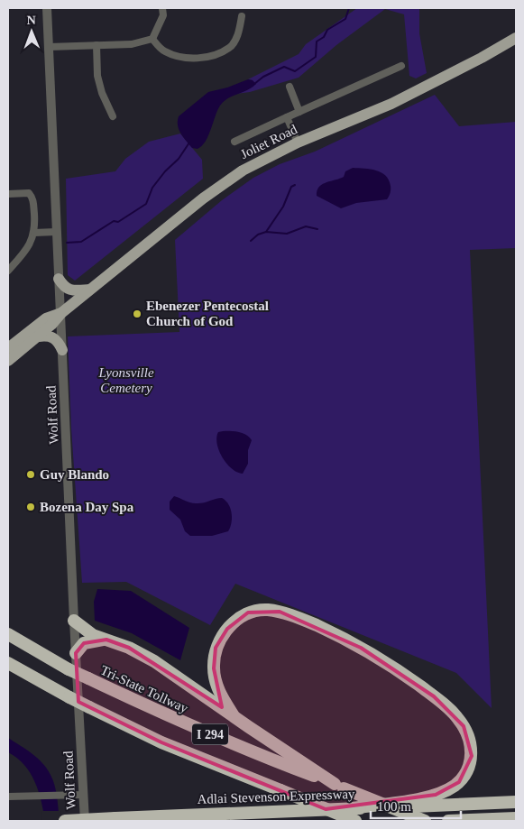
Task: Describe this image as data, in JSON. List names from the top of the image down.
{
  "streets": {
    "highway": ["Tri-State Tollway", "I 294", "Adlai Stevenson Expressway"],
    "main road": ["Joliet Road"],
    "street": ["Wolf Road"]
  },
  "crossings": [
    ["Joliet Road", "Wolf Road"]
  ],
  "parks": ["Lyonsville Cemetery"],
  "places": ["Ebenezer Pentecostal Church of God", "Guy Blando", "Bozena Day Spa"],
  "scale_bar": "100 m",
  "north": "top"
}
